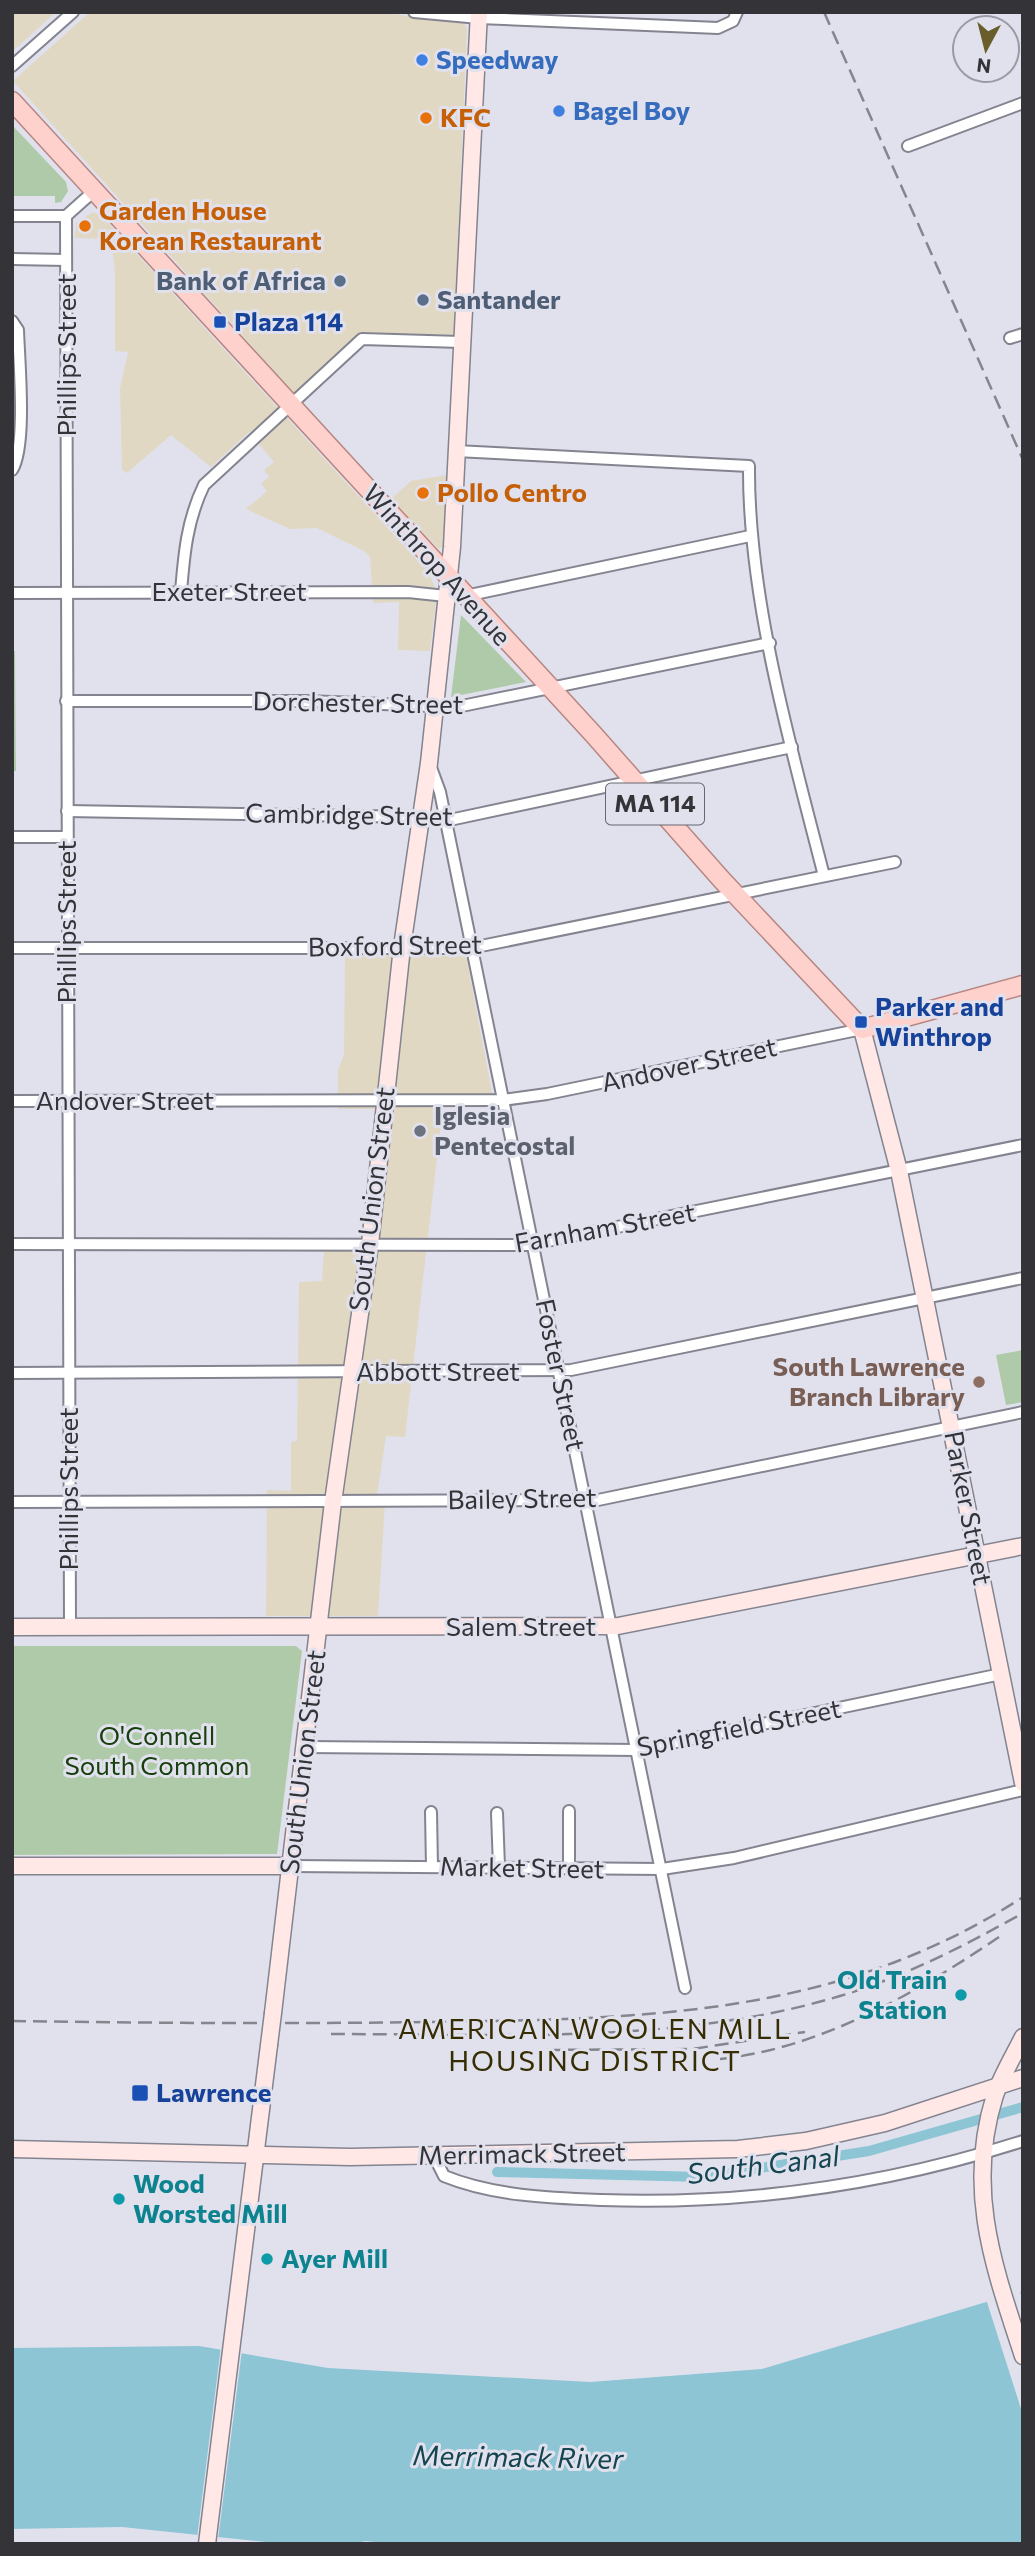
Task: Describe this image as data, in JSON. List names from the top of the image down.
{
  "streets": {
    "main road": [
      "Winthrop Avenue",
      "MA 114",
      "Andover Street",
      "South Union Street",
      "Parker Street",
      "Salem Street",
      "Market Street",
      "Merrimack Street"
    ],
    "street": [
      "Phillips Street",
      "Exeter Street",
      "Dorchester Street",
      "Cambridge Street",
      "Boxford Street",
      "Farnham Street",
      "Abbott Street",
      "Foster Street",
      "Bailey Street",
      "Springfield Street"
    ]
  },
  "crossings": [
    ["Phillips Street", "Exeter Street"],
    ["Phillips Street", "Dorchester Street"],
    ["Phillips Street", "Cambridge Street"],
    ["Phillips Street", "Boxford Street"],
    ["Phillips Street", "Andover Street"],
    ["Phillips Street", "Farnham Street"],
    ["Phillips Street", "Abbott Street"],
    ["Phillips Street", "Bailey Street"],
    ["Phillips Street", "Salem Street"],
    ["Winthrop Avenue", "Dorchester Street"],
    ["Winthrop Avenue", "Cambridge Street"],
    ["Winthrop Avenue", "Boxford Street"],
    ["Winthrop Avenue", "Andover Street"],
    ["Winthrop Avenue", "South Union Street"],
    ["Winthrop Avenue", "Parker Street"],
    ["Exeter Street", "South Union Street"],
    ["Dorchester Street", "South Union Street"],
    ["Cambridge Street", "South Union Street"],
    ["Cambridge Street", "Foster Street"],
    ["Boxford Street", "South Union Street"],
    ["Boxford Street", "Foster Street"],
    ["Andover Street", "South Union Street"],
    ["Andover Street", "Foster Street"],
    ["Andover Street", "Parker Street"],
    ["South Union Street", "Farnham Street"],
    ["South Union Street", "Abbott Street"],
    ["South Union Street", "Foster Street"],
    ["South Union Street", "Bailey Street"],
    ["South Union Street", "Salem Street"],
    ["South Union Street", "Springfield Street"],
    ["South Union Street", "Market Street"],
    ["South Union Street", "Merrimack Street"],
    ["Farnham Street", "Foster Street"],
    ["Farnham Street", "Parker Street"],
    ["Abbott Street", "Foster Street"],
    ["Abbott Street", "Parker Street"],
    ["Foster Street", "Bailey Street"],
    ["Foster Street", "Salem Street"],
    ["Foster Street", "Springfield Street"],
    ["Foster Street", "Market Street"],
    ["Bailey Street", "Parker Street"],
    ["Parker Street", "Salem Street"],
    ["Parker Street", "Springfield Street"]
  ],
  "districts": ["AMERICAN WOOLEN MILL HOUSING DISTRICT"],
  "water": ["South Canal", "Merrimack River"],
  "parks": ["O'Connell South Common"],
  "places": {
    "other": [
      "Speedway",
      "Bagel Boy",
      "KFC",
      "Garden House Korean Restaurant",
      "Bank of Africa",
      "Santander",
      "Pollo Centro",
      "Iglesia Pentecostal",
      "South Lawrence Branch Library",
      "Old Train Station",
      "Wood Worsted Mill",
      "Ayer Mill"
    ],
    "transit": ["Plaza 114", "Parker and Winthrop", "Lawrence"]
  },
  "north": "bottom"
}
